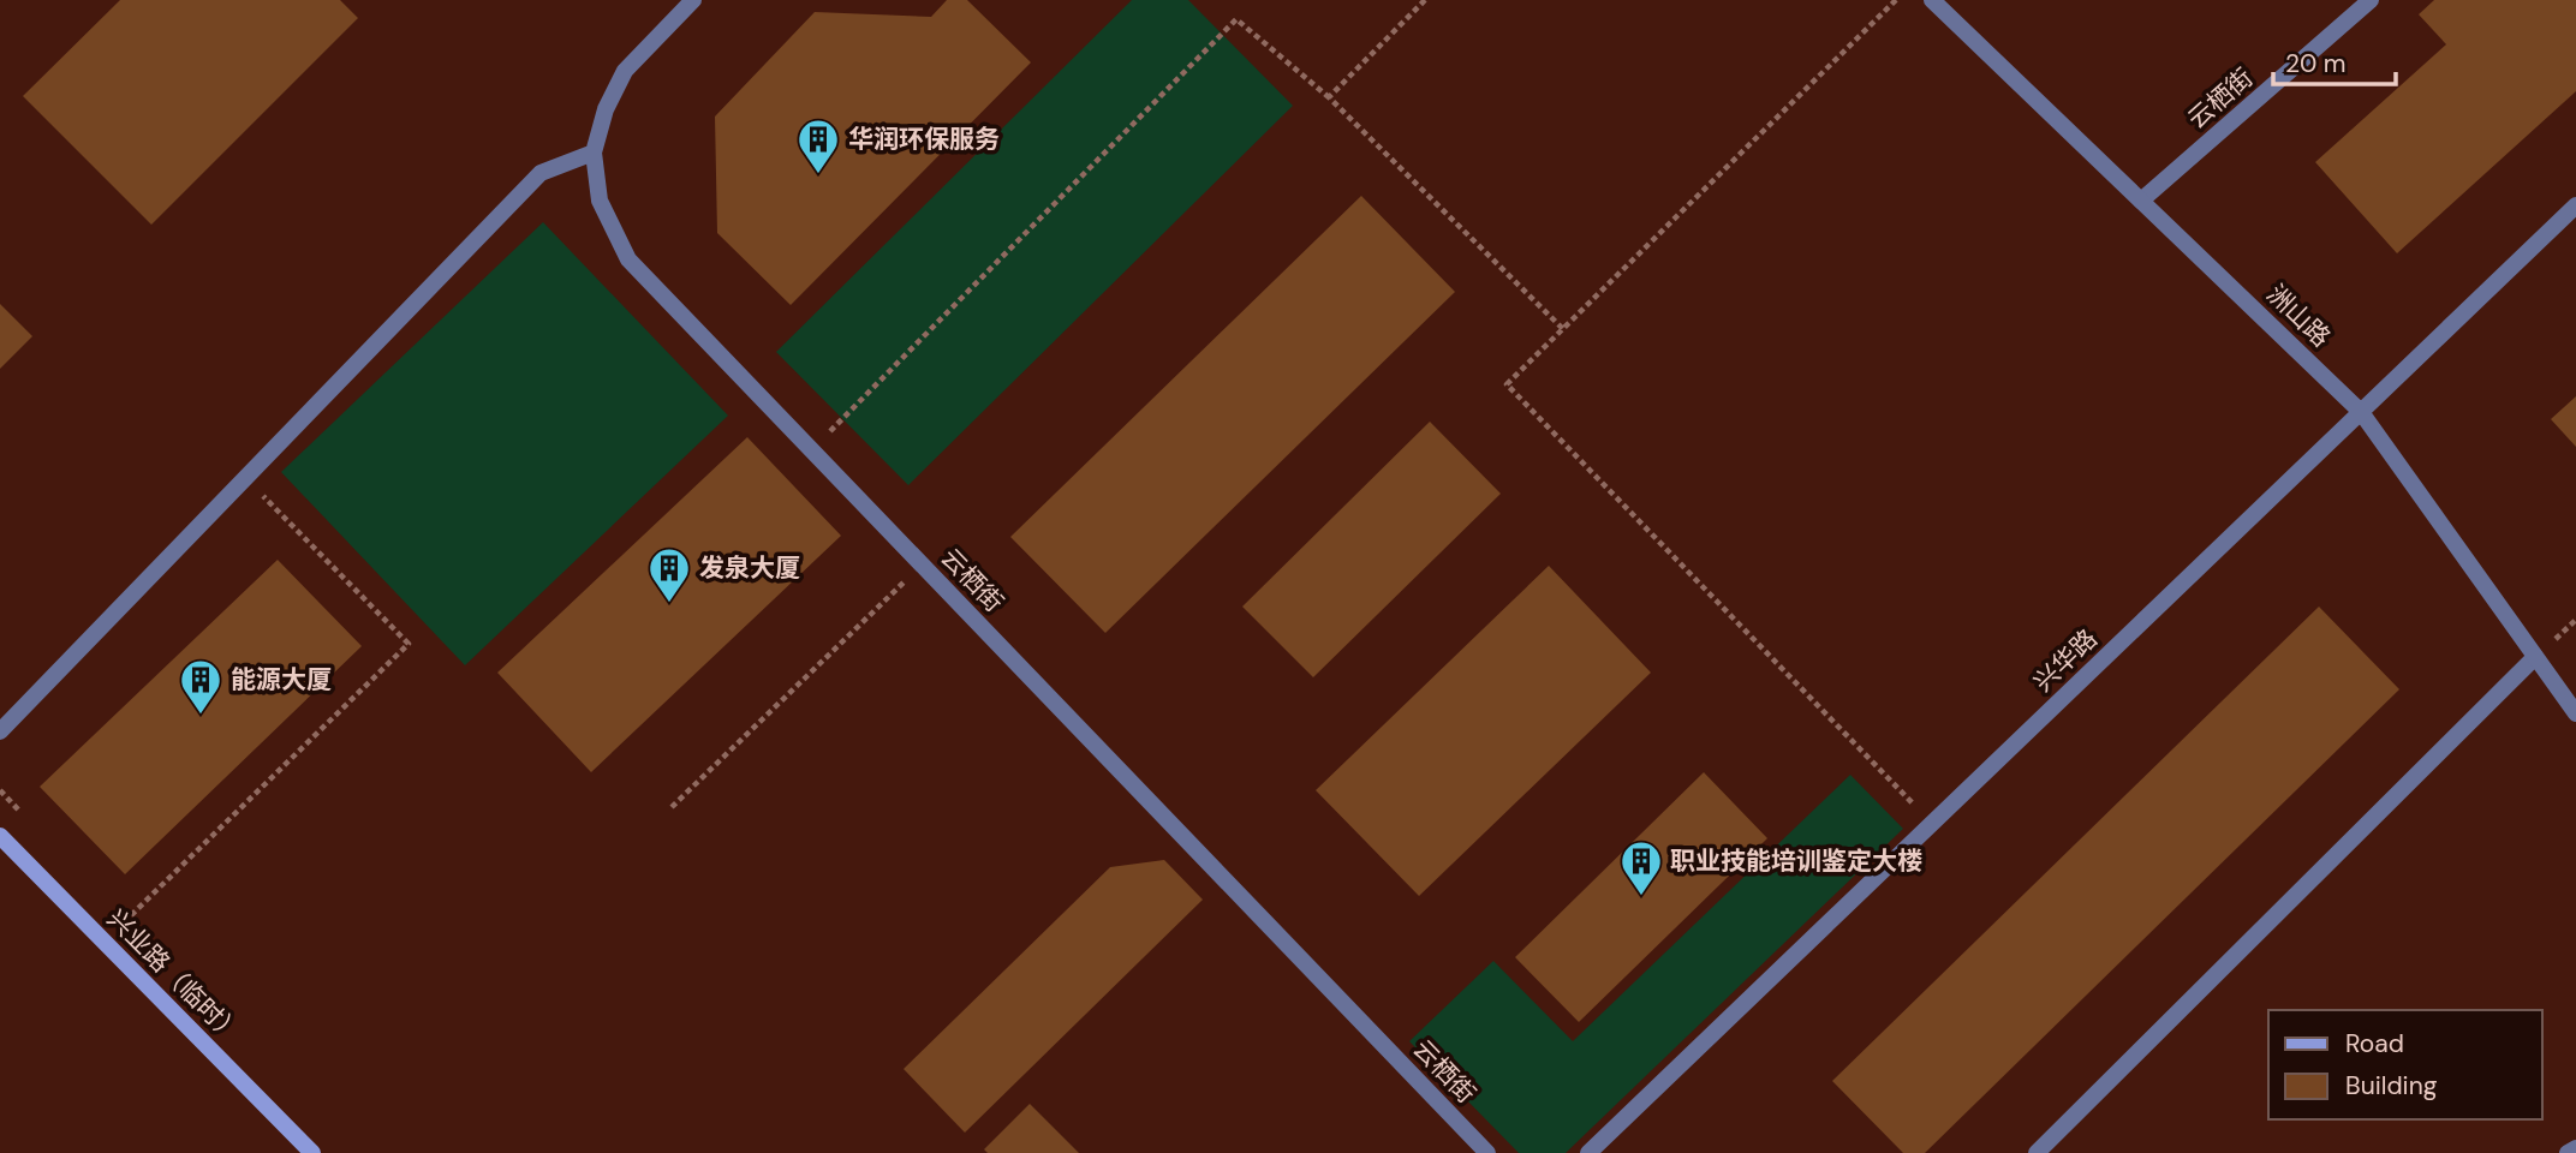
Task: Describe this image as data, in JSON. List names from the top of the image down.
{
  "streets": {
    "main road": ["兴业路（临时）"],
    "street": ["云栖街", "洲山路", "兴华路"]
  },
  "crossings": [
    ["云栖街", "洲山路"],
    ["洲山路", "兴华路"]
  ],
  "places": {
    "building": [
      "华润环保服务",
      "发泉大厦",
      "能源大厦",
      "职业技能培训鉴定大楼"
    ]
  },
  "legend": ["Road", "Building"],
  "scale_bar": "20 m"
}
